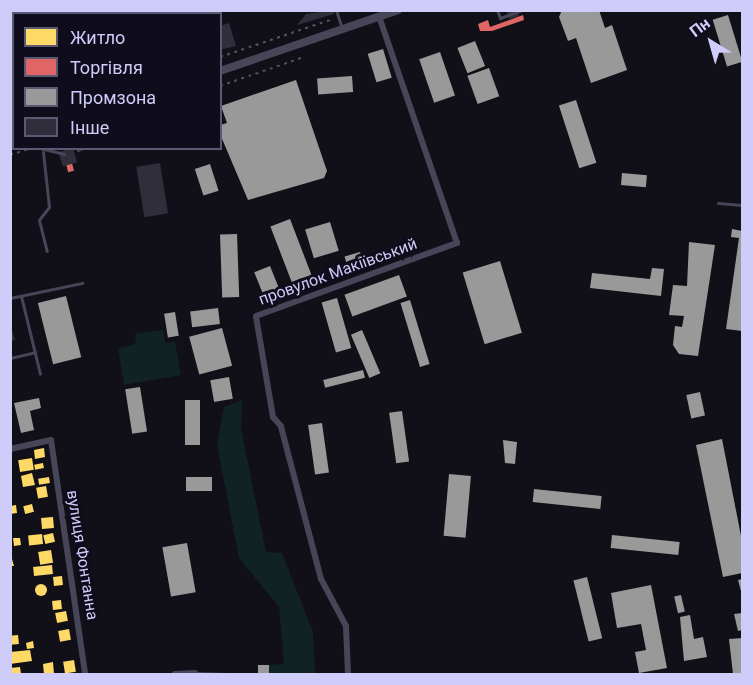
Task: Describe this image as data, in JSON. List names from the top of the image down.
{
  "streets": {
    "street": ["провулок Макіївський", "вулиця Фонтанна"]
  },
  "legend": [
    "Житло",
    "Торгівля",
    "Промзона",
    "Інше"
  ],
  "north": "top left"
}
